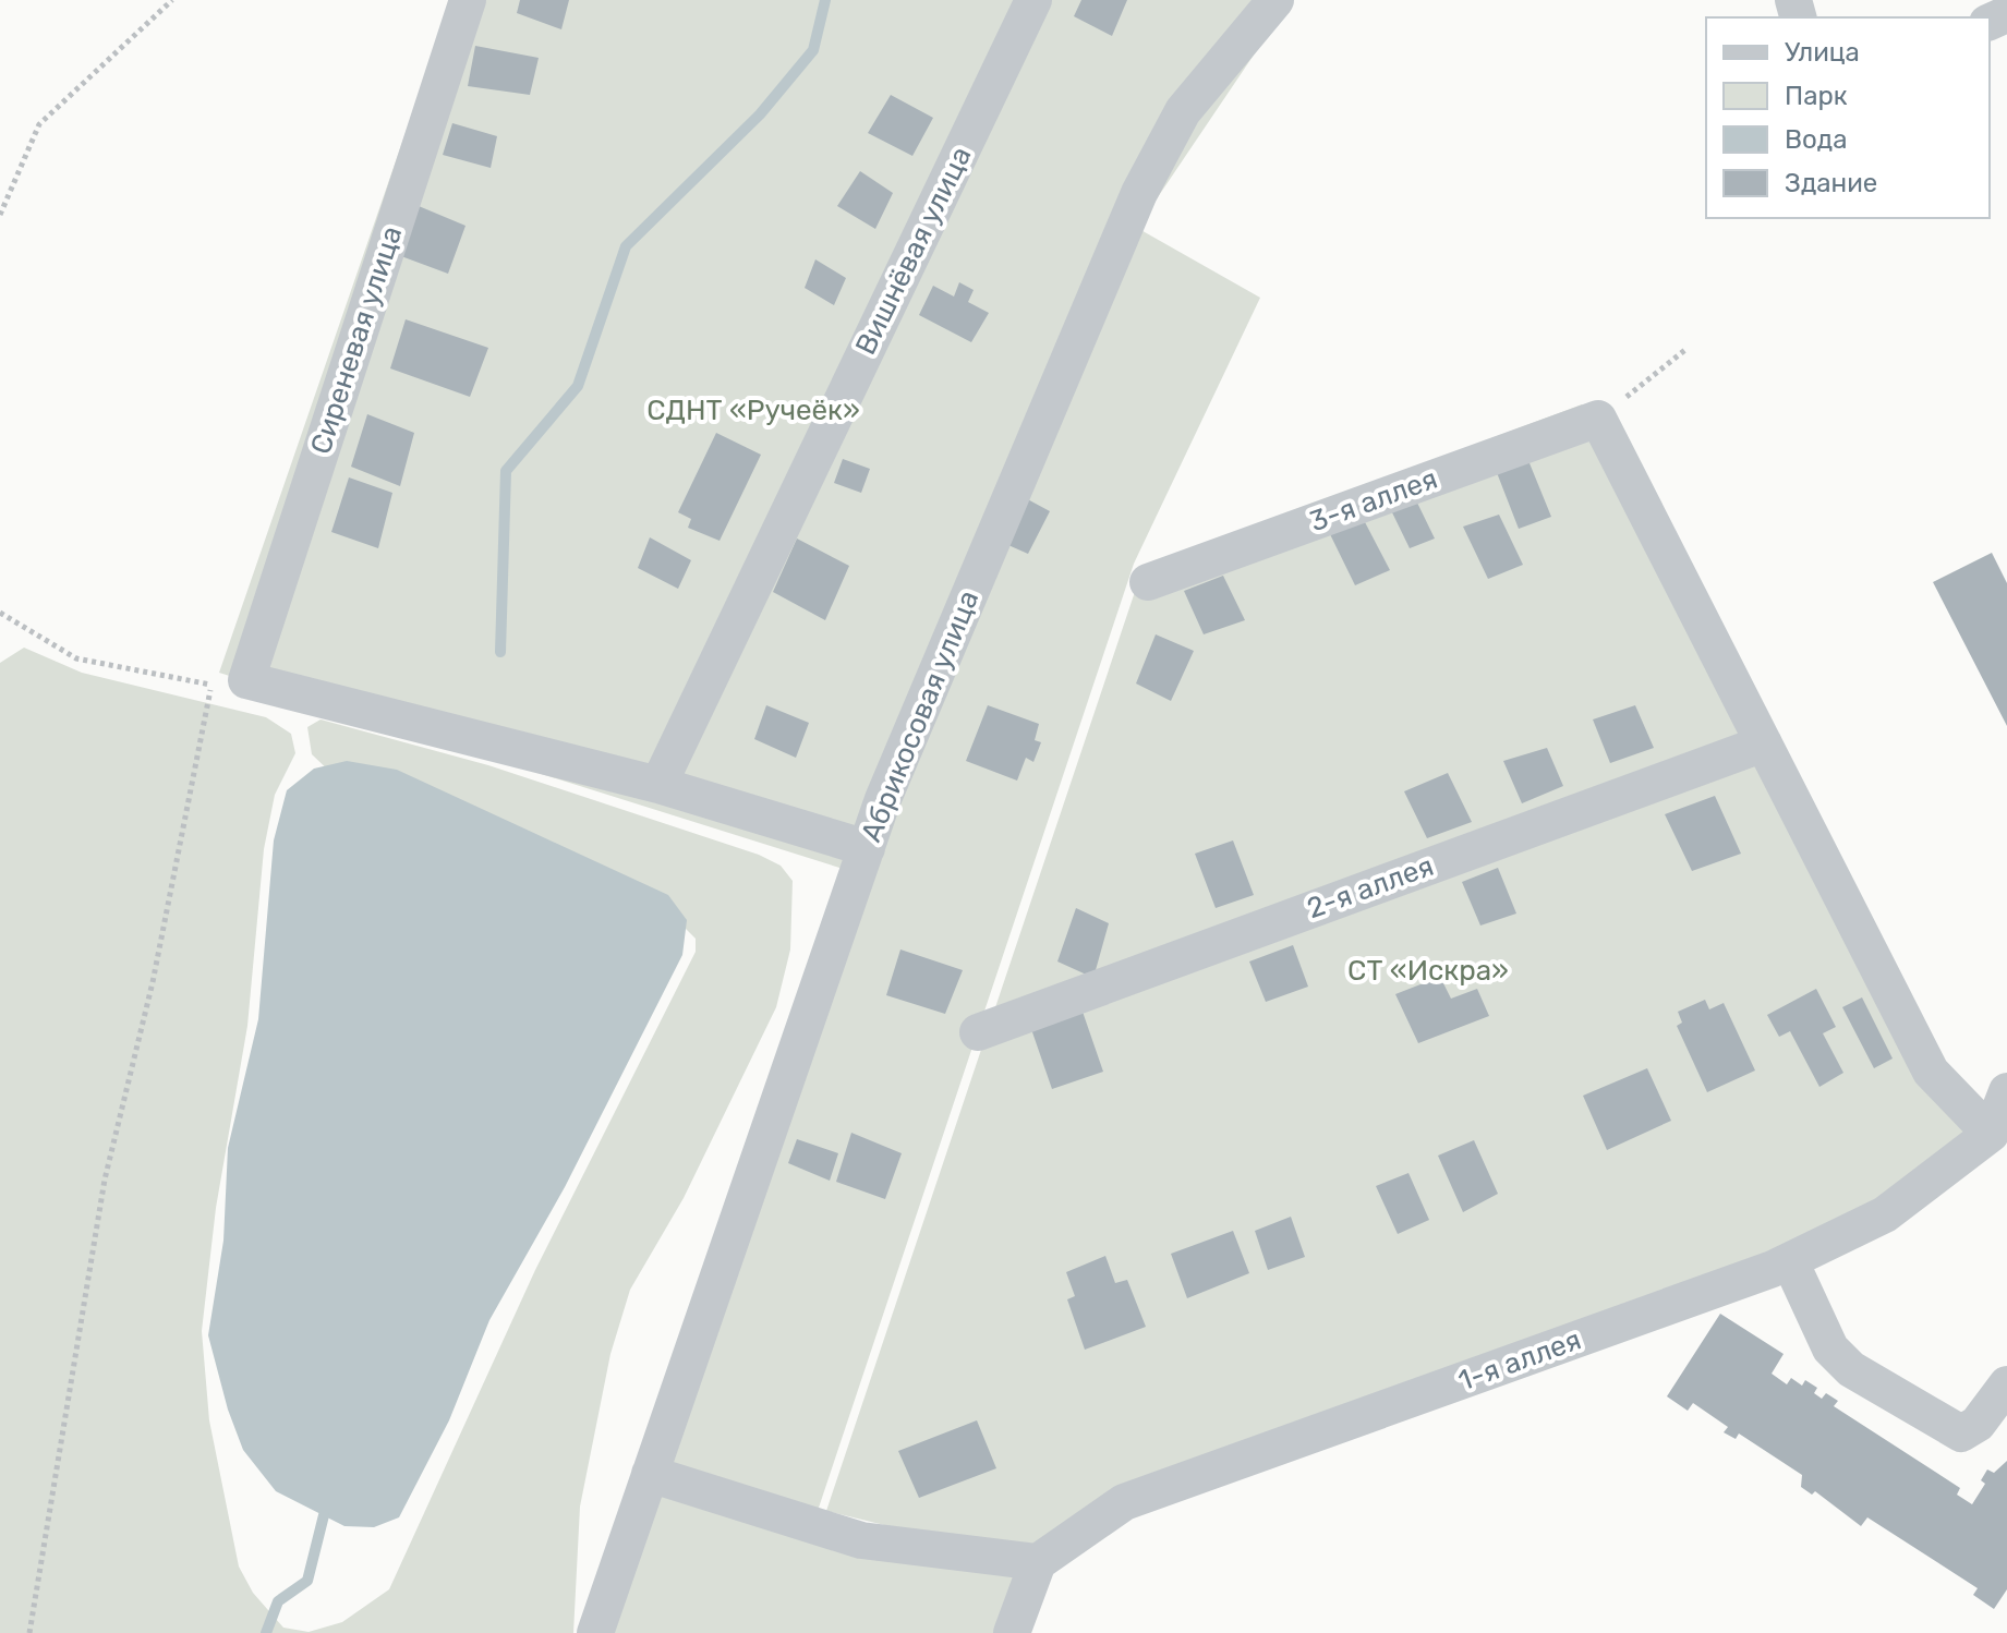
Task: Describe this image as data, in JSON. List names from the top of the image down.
{
  "streets": {
    "street": [
      "Вишнёвая улица",
      "Сиреневая улица",
      "3-я аллея",
      "Абрикосовая улица",
      "2-я аллея",
      "1-я аллея"
    ]
  },
  "parks": ["СДНТ «Ручеёк»", "СТ «Искра»"],
  "legend": [
    "Улица",
    "Парк",
    "Вода",
    "Здание"
  ]
}
